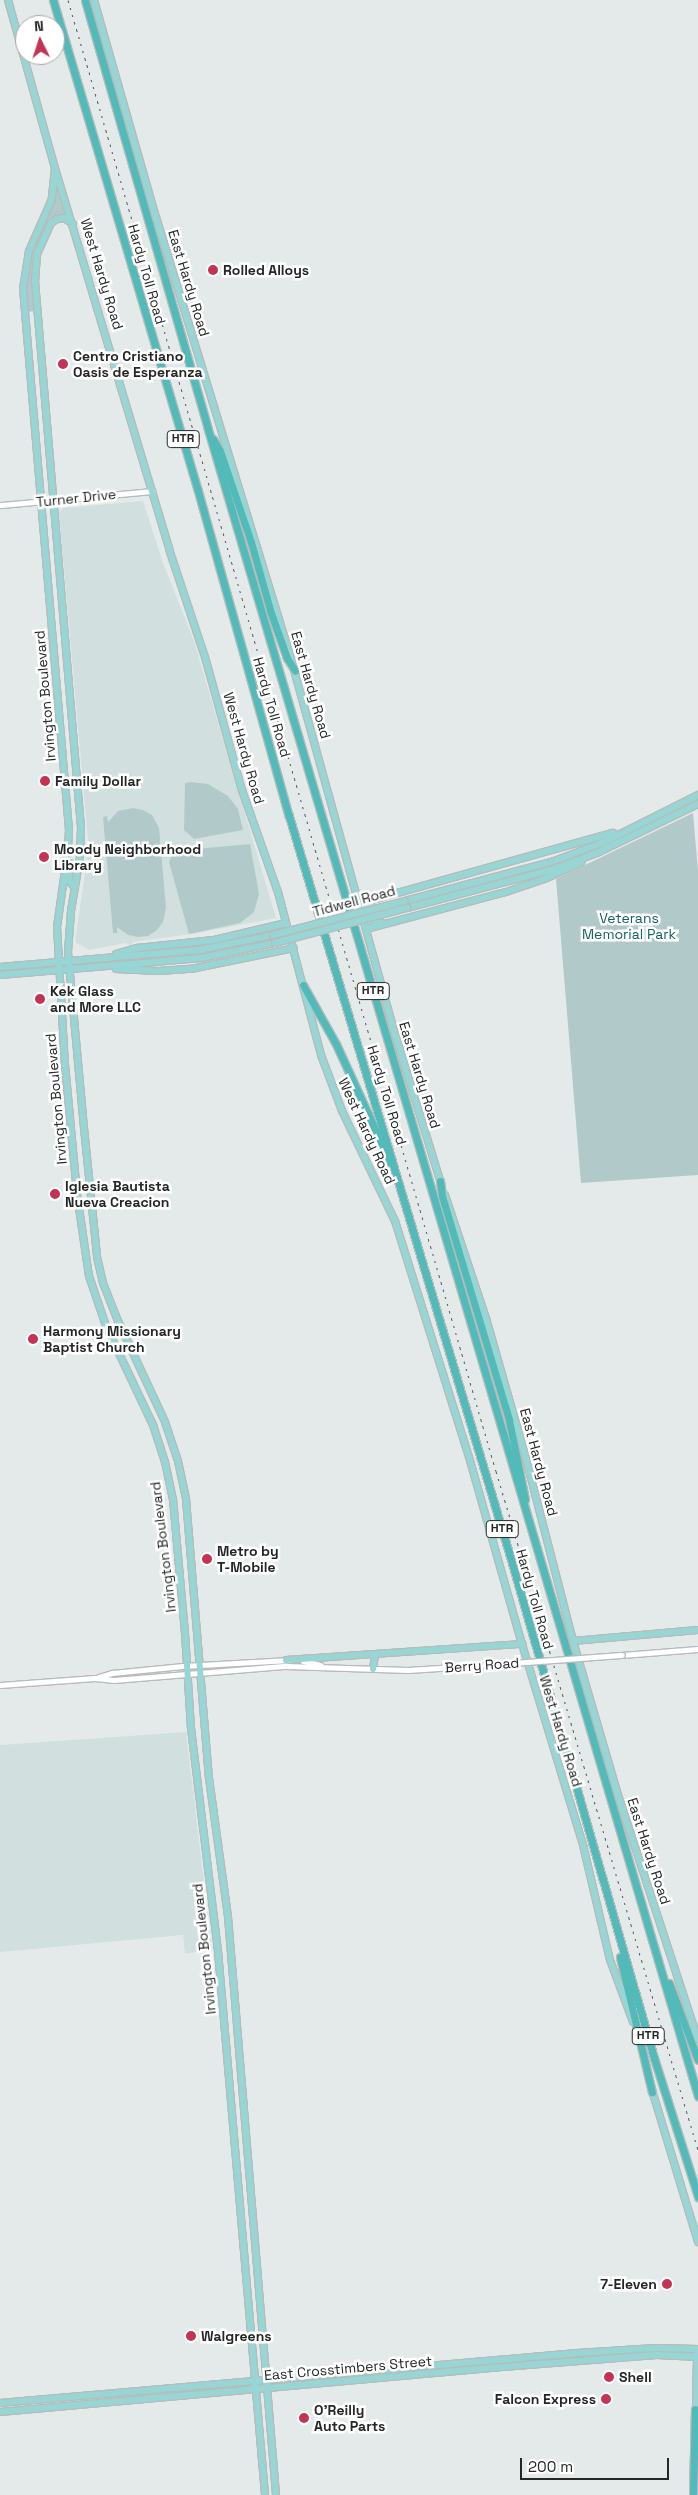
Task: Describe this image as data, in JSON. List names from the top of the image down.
{
  "streets": {
    "highway": ["Hardy Toll Road", "HTR"],
    "main road": [
      "West Hardy Road",
      "East Hardy Road",
      "Irvington Boulevard",
      "Tidwell Road",
      "East Crosstimbers Street"
    ],
    "street": ["Turner Drive", "Berry Road"]
  },
  "crossings": [
    ["West Hardy Road", "Turner Drive"],
    ["West Hardy Road", "Irvington Boulevard"],
    ["Turner Drive", "Irvington Boulevard"],
    ["Irvington Boulevard", "Tidwell Road"],
    ["Irvington Boulevard", "Berry Road"],
    ["Irvington Boulevard", "East Crosstimbers Street"]
  ],
  "parks": ["Veterans Memorial Park"],
  "places": [
    "Rolled Alloys",
    "Centro Cristiano Oasis de Esperanza",
    "Family Dollar",
    "Moody Neighborhood Library",
    "Kek Glass and More LLC",
    "Iglesia Bautista Nueva Creacion",
    "Harmony Missionary Baptist Church",
    "Metro by T-Mobile",
    "7-Eleven",
    "Walgreens",
    "Shell",
    "Falcon Express",
    "O'Reilly Auto Parts"
  ],
  "scale_bar": "200 m",
  "north": "top"
}
